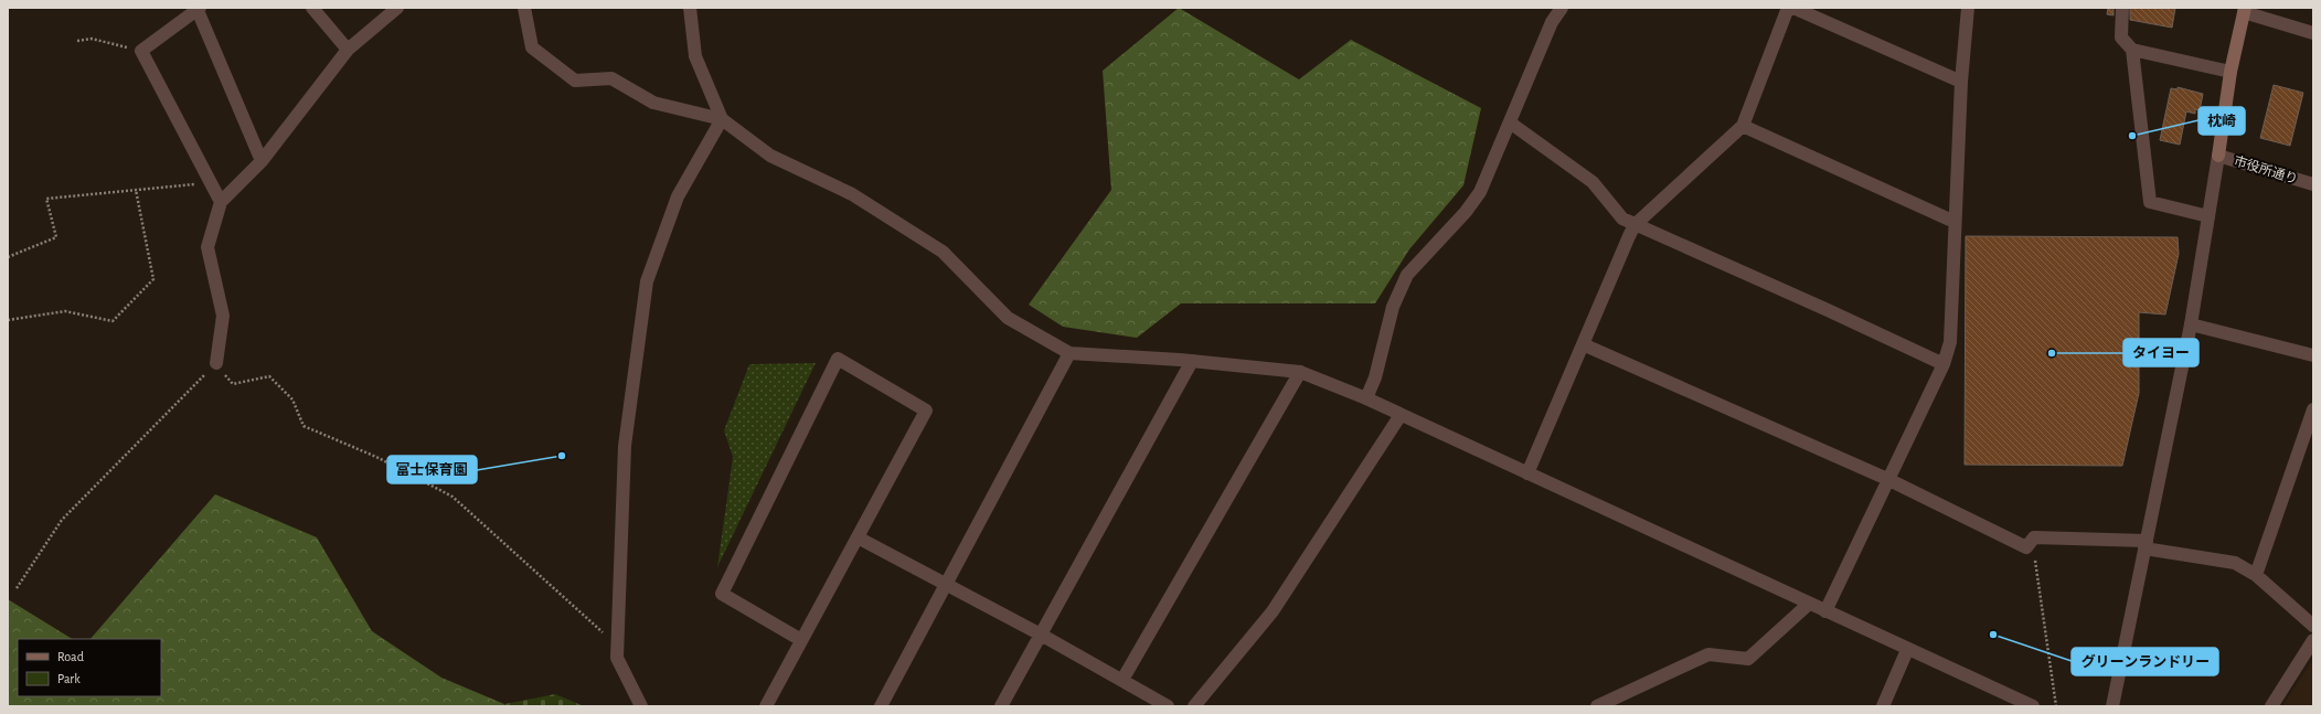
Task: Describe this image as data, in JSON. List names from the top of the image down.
{
  "streets": {
    "street": ["市役所通り"]
  },
  "places": [
    "枕崎",
    "タイヨー",
    "富士保育園",
    "グリーンランドリー"
  ],
  "legend": ["Road", "Park"]
}
